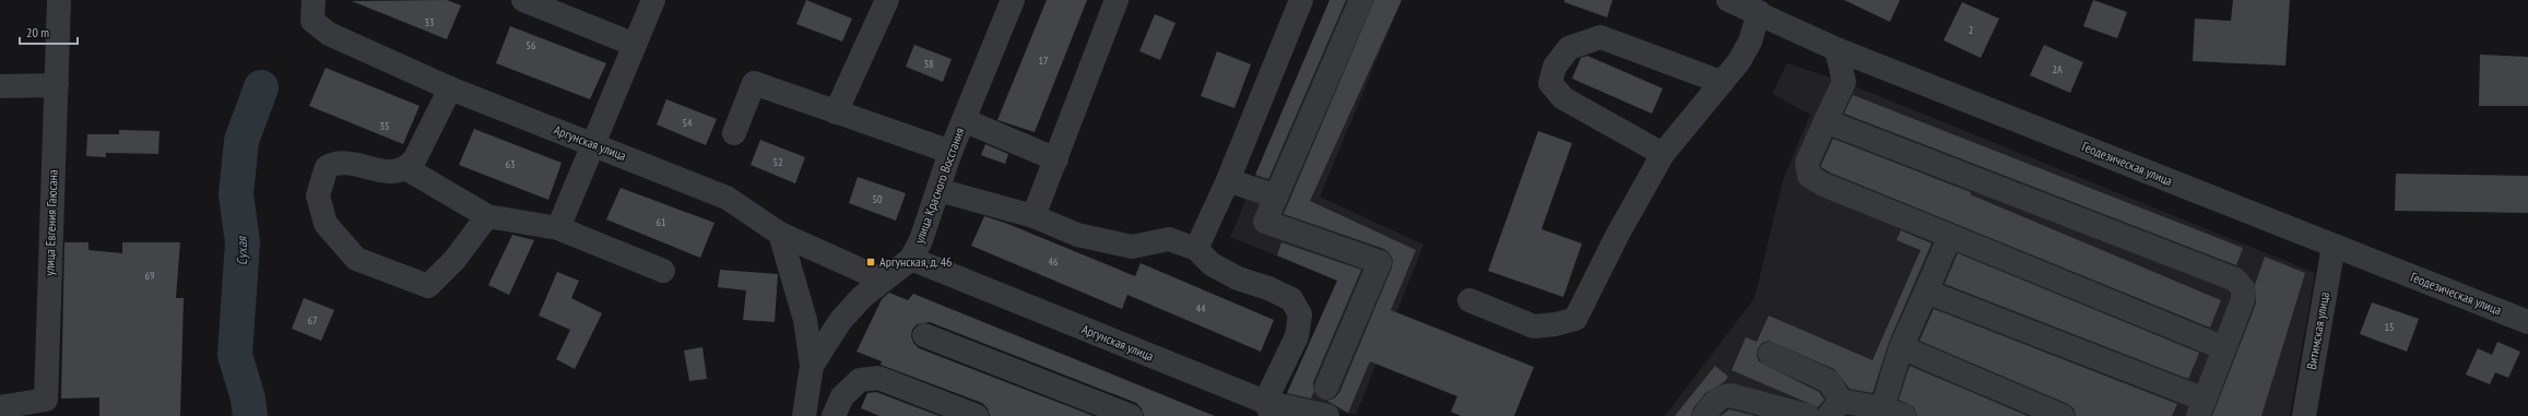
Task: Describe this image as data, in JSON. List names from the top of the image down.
{
  "streets": {
    "street": [
      "Аргунская улица",
      "Геодезическая улица",
      "улица Красного Восстания",
      "улица Евгения Гаюсана",
      "Витимская улица"
    ]
  },
  "crossings": [
    ["Аргунская улица", "улица Красного Восстания"],
    ["Геодезическая улица", "Витимская улица"]
  ],
  "water": ["Сухая"],
  "places": {
    "transit": ["Аргунская, д. 46"]
  },
  "house_numbers": [
    "33",
    "2",
    "56",
    "17",
    "38",
    "2А",
    "54",
    "35",
    "52",
    "63",
    "50",
    "61",
    "46",
    "69",
    "44",
    "67",
    "15"
  ],
  "scale_bar": "20 m"
}
